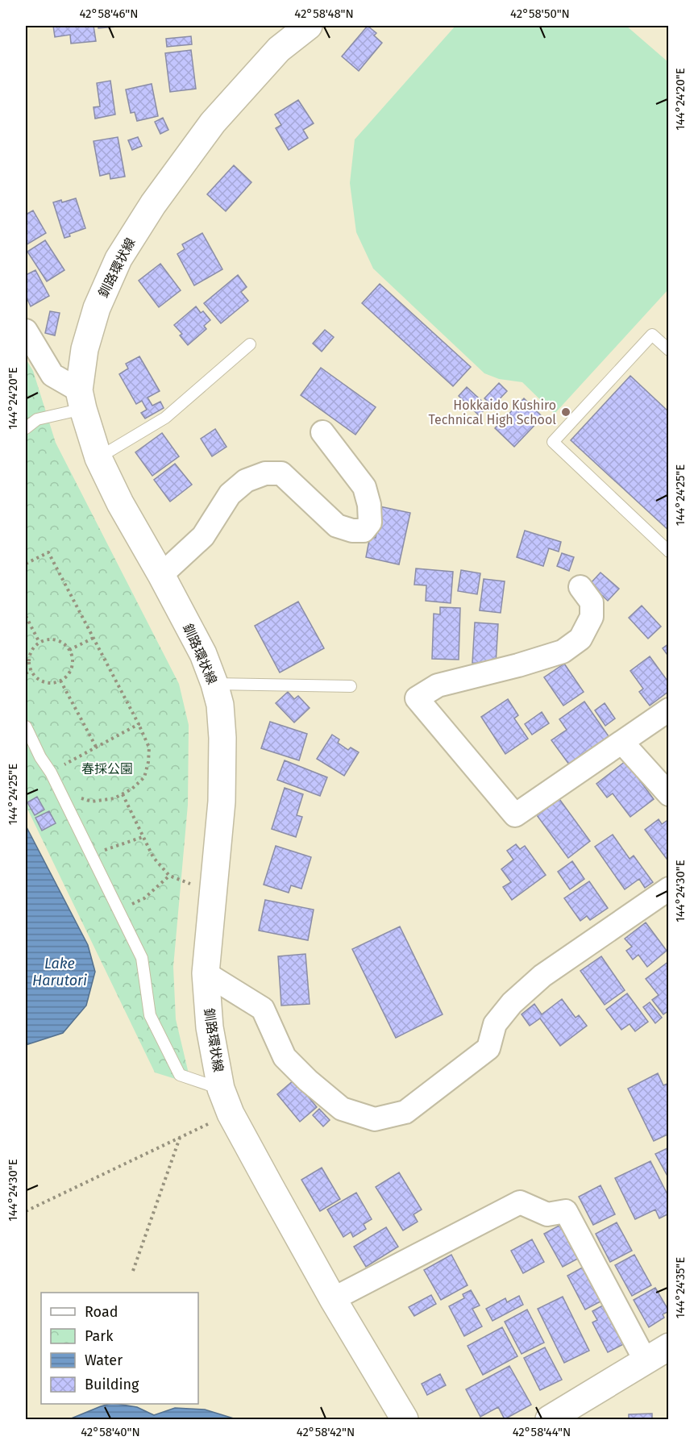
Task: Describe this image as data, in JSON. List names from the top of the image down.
{
  "streets": {
    "street": ["釧路環状線"]
  },
  "water": ["Lake Harutori"],
  "parks": ["春採公園"],
  "places": ["Hokkaido Kushiro Technical High School"],
  "legend": [
    "Road",
    "Park",
    "Water",
    "Building"
  ],
  "coordinates": [
    "42°58'46\"N",
    "42°58'48\"N",
    "42°58'50\"N",
    "144°24'20\"E",
    "144°24'25\"E",
    "144°24'30\"E",
    "144°24'35\"E",
    "42°58'40\"N",
    "42°58'42\"N",
    "42°58'44\"N"
  ]
}
